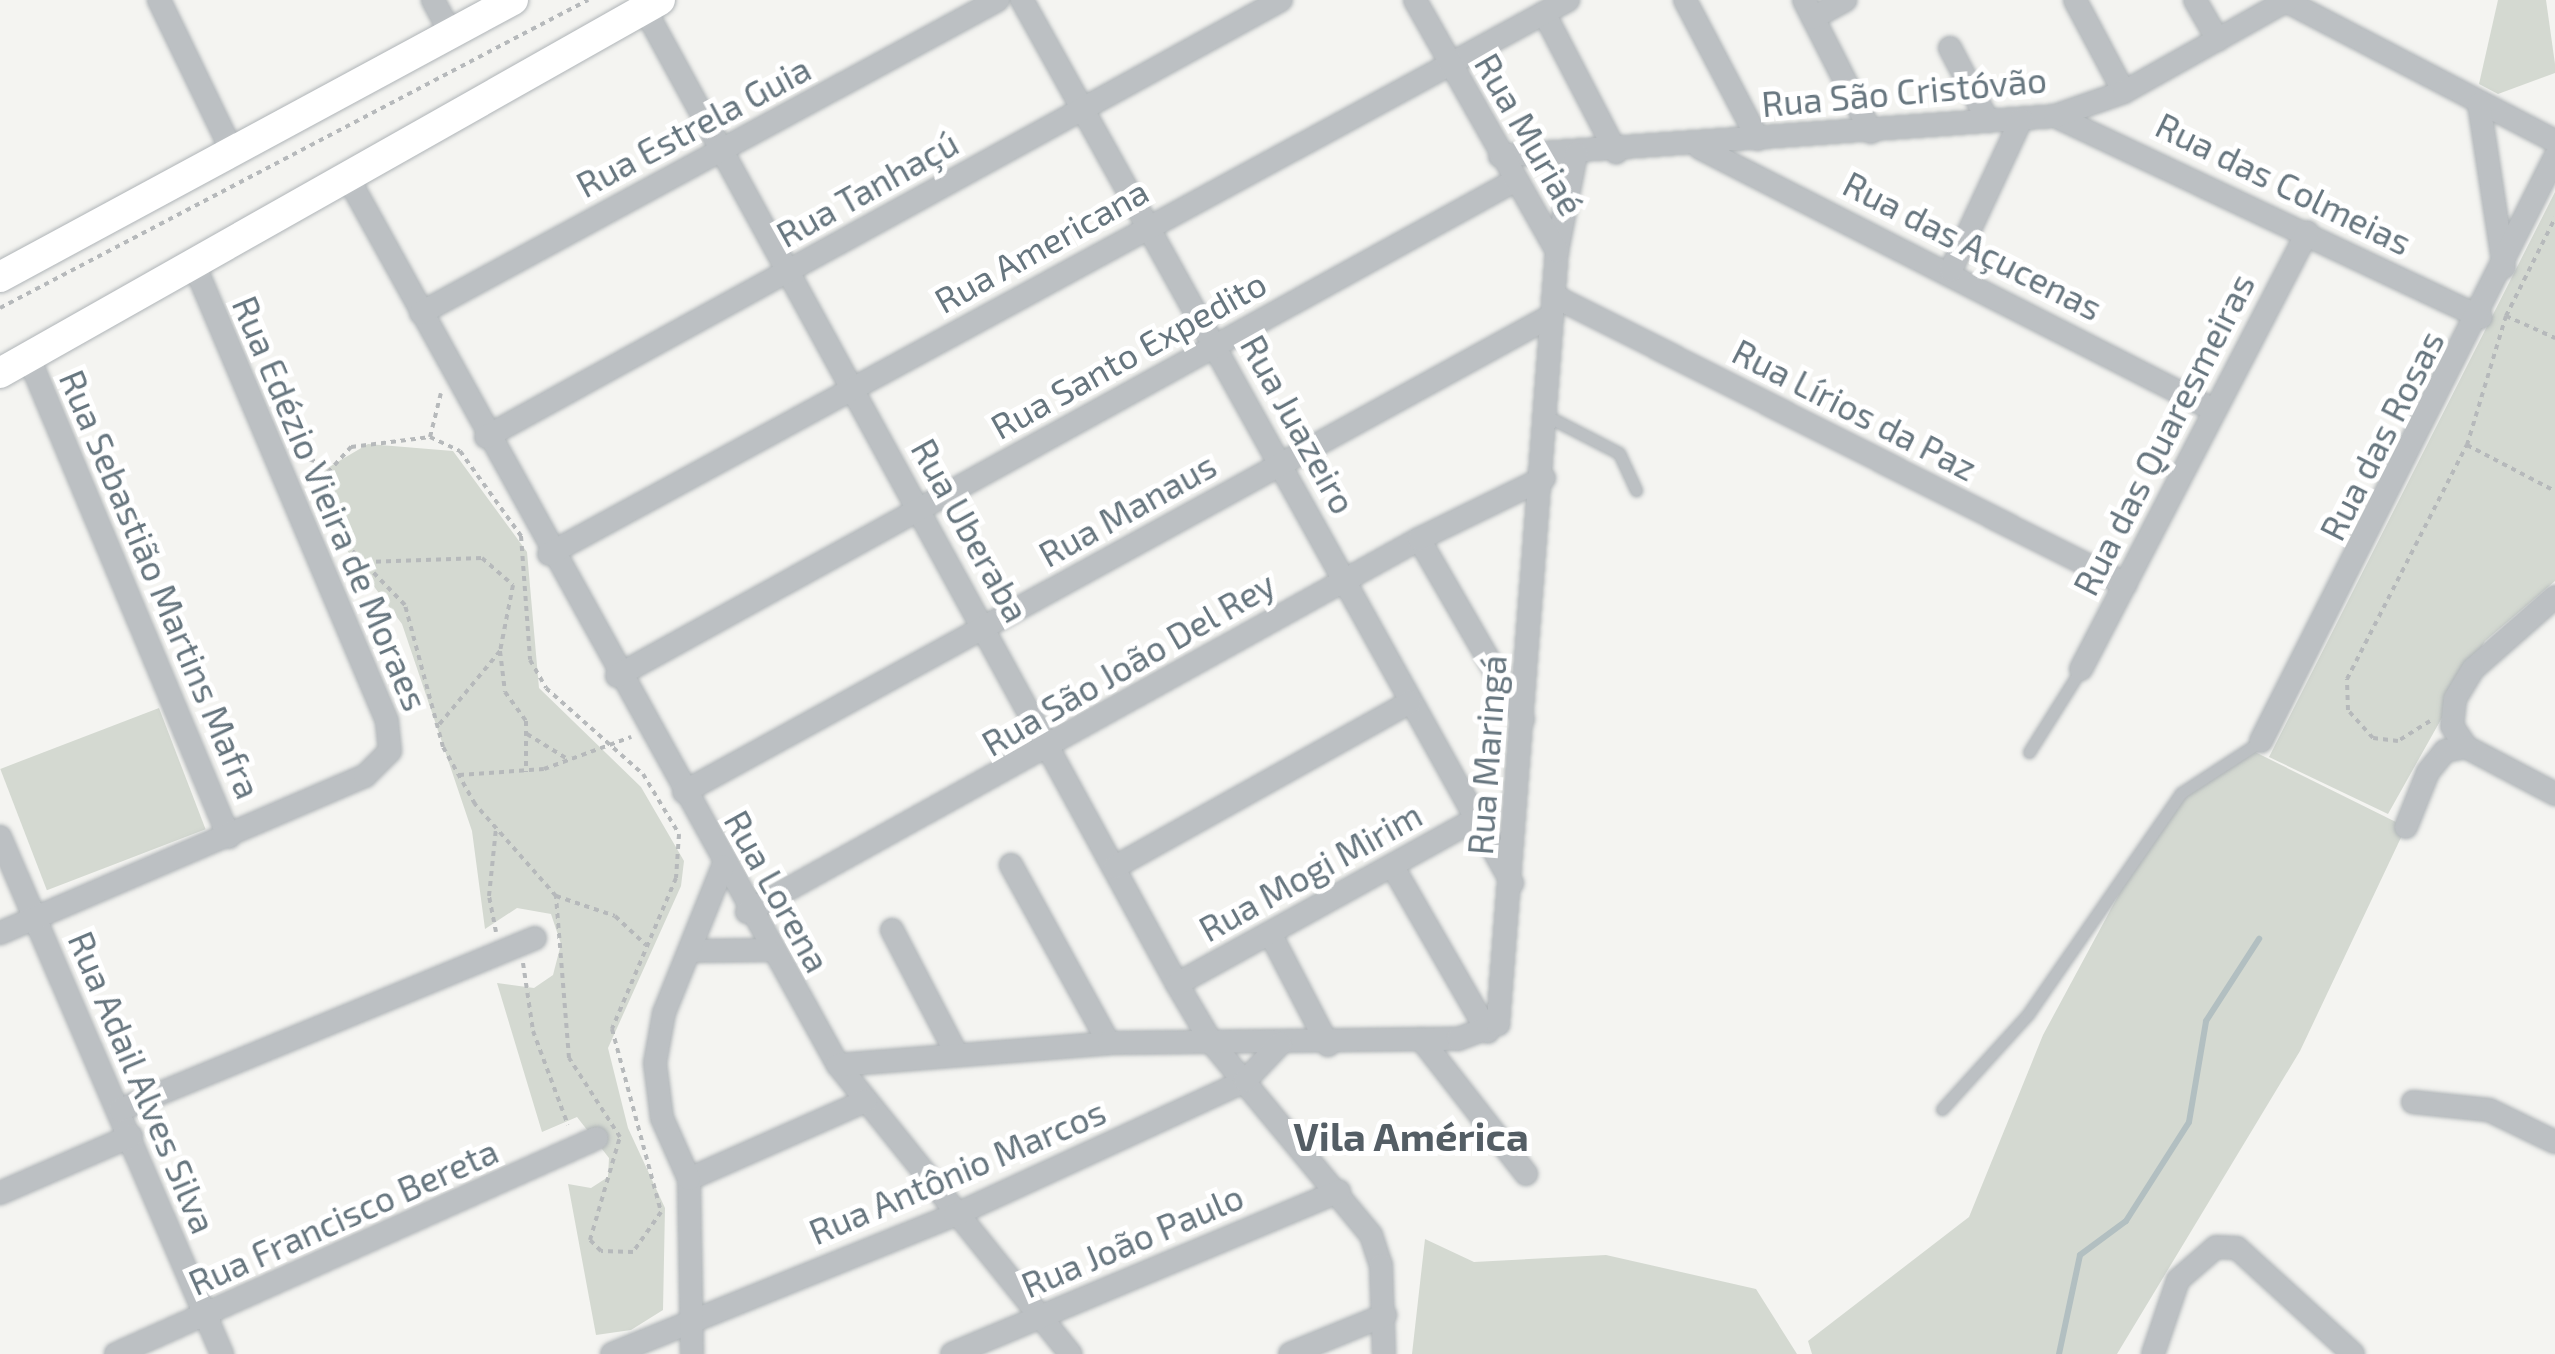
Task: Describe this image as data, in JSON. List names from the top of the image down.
{
  "streets": {
    "street": [
      "Rua São Cristóvão",
      "Rua Estrela Guia",
      "Rua Muriaé",
      "Rua das Colmeias",
      "Rua Tanhaçú",
      "Rua Americana",
      "Rua das Açucenas",
      "Rua Santo Expedito",
      "Rua Lírios da Paz",
      "Rua Juazeiro",
      "Rua das Quaresmeiras",
      "Rua das Rosas",
      "Rua Edézio Vieira de Moraes",
      "Rua Manaus",
      "Rua Uberaba",
      "Rua Sebastião Martins Mafra",
      "Rua São João Del Rey",
      "Rua Maringá",
      "Rua Mogi Mirim",
      "Rua Lorena",
      "Rua Adail Alves Silva",
      "Rua Antônio Marcos",
      "Rua Francisco Bereta",
      "Rua João Paulo"
    ]
  },
  "crossings": [
    ["Rua São Cristóvão", "Rua Muriaé"],
    ["Rua São Cristóvão", "Rua das Colmeias"],
    ["Rua São Cristóvão", "Rua das Açucenas"],
    ["Rua Estrela Guia", "Rua Uberaba"],
    ["Rua Estrela Guia", "Rua Lorena"],
    ["Rua Muriaé", "Rua Americana"],
    ["Rua Muriaé", "Rua Santo Expedito"],
    ["Rua Muriaé", "Rua Lírios da Paz"],
    ["Rua Muriaé", "Rua Manaus"],
    ["Rua Muriaé", "Rua São João Del Rey"],
    ["Rua Muriaé", "Rua Maringá"],
    ["Rua das Colmeias", "Rua das Quaresmeiras"],
    ["Rua das Colmeias", "Rua das Rosas"],
    ["Rua Tanhaçú", "Rua Juazeiro"],
    ["Rua Tanhaçú", "Rua Uberaba"],
    ["Rua Tanhaçú", "Rua Lorena"],
    ["Rua Americana", "Rua Juazeiro"],
    ["Rua Americana", "Rua Uberaba"],
    ["Rua Americana", "Rua Lorena"],
    ["Rua das Açucenas", "Rua das Quaresmeiras"],
    ["Rua Santo Expedito", "Rua Juazeiro"],
    ["Rua Santo Expedito", "Rua Uberaba"],
    ["Rua Santo Expedito", "Rua Lorena"],
    ["Rua Lírios da Paz", "Rua das Quaresmeiras"],
    ["Rua Lírios da Paz", "Rua Manaus"],
    ["Rua Juazeiro", "Rua Manaus"],
    ["Rua Juazeiro", "Rua São João Del Rey"],
    ["Rua Juazeiro", "Rua Maringá"],
    ["Rua Juazeiro", "Rua Mogi Mirim"],
    ["Rua Edézio Vieira de Moraes", "Rua Sebastião Martins Mafra"],
    ["Rua Manaus", "Rua Uberaba"],
    ["Rua Manaus", "Rua Lorena"],
    ["Rua Uberaba", "Rua São João Del Rey"],
    ["Rua Uberaba", "Rua Mogi Mirim"],
    ["Rua Uberaba", "Rua Antônio Marcos"],
    ["Rua Uberaba", "Rua João Paulo"],
    ["Rua São João Del Rey", "Rua Maringá"],
    ["Rua São João Del Rey", "Rua Lorena"],
    ["Rua Lorena", "Rua Antônio Marcos"],
    ["Rua Lorena", "Rua João Paulo"],
    ["Rua Adail Alves Silva", "Rua Francisco Bereta"]
  ],
  "districts": ["Vila América"]
}
